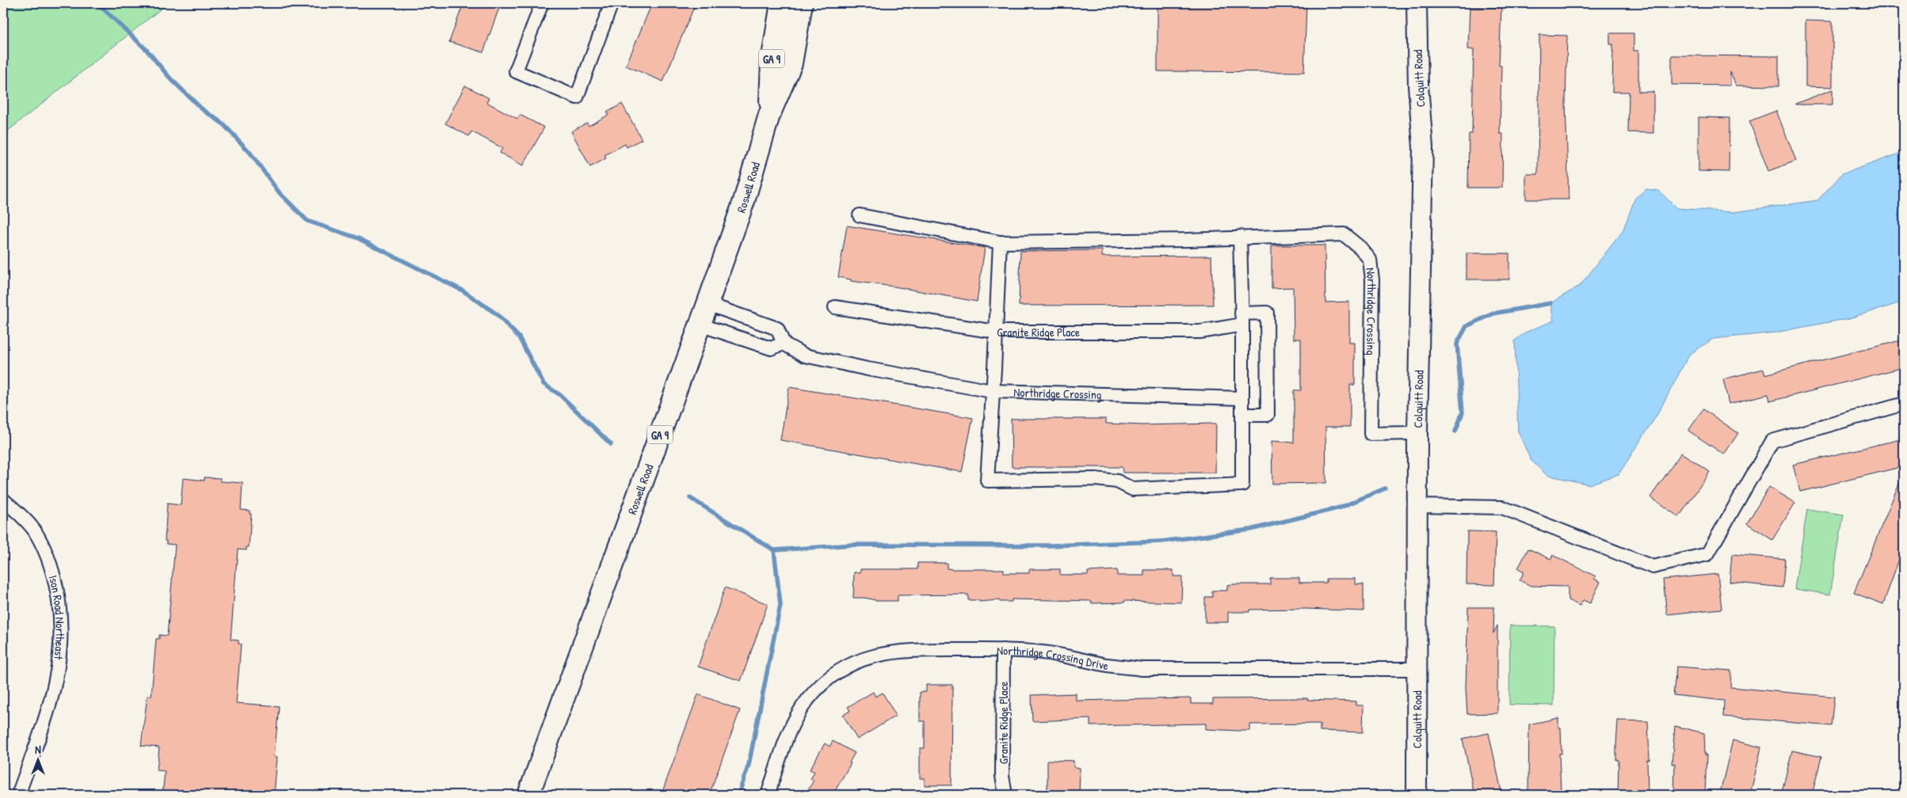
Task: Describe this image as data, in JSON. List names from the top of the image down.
{
  "streets": {
    "main road": ["GA 9", "Roswell Road"],
    "street": [
      "Colquitt Road",
      "Northridge Crossing",
      "Granite Ridge Place",
      "Ison Road Northeast",
      "Northridge Crossing Drive"
    ]
  },
  "crossings": [
    ["Colquitt Road", "Northridge Crossing"],
    ["Colquitt Road", "Northridge Crossing Drive"],
    ["Granite Ridge Place", "Northridge Crossing Drive"]
  ],
  "north": "top"
}
